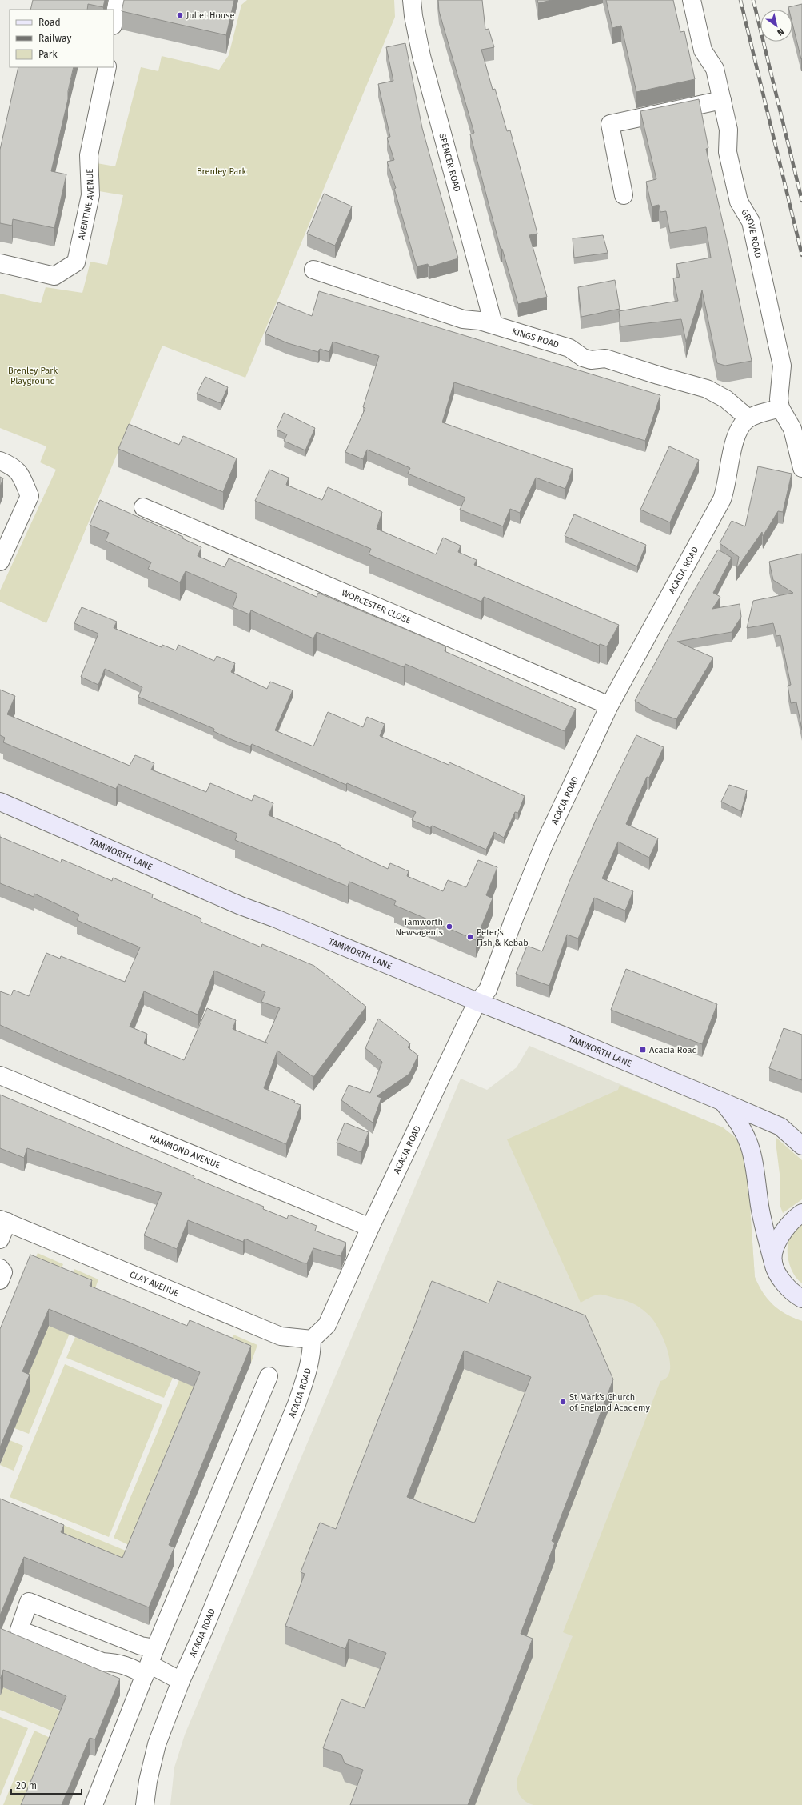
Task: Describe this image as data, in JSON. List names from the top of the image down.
{
  "streets": {
    "street": [
      "SPENCER ROAD",
      "AVENTINE AVENUE",
      "GROVE ROAD",
      "KINGS ROAD",
      "ACACIA ROAD",
      "WORCESTER CLOSE",
      "TAMWORTH LANE",
      "HAMMOND AVENUE",
      "CLAY AVENUE"
    ]
  },
  "crossings": [
    ["SPENCER ROAD", "KINGS ROAD"],
    ["KINGS ROAD", "ACACIA ROAD"],
    ["ACACIA ROAD", "WORCESTER CLOSE"],
    ["ACACIA ROAD", "TAMWORTH LANE"],
    ["ACACIA ROAD", "HAMMOND AVENUE"],
    ["ACACIA ROAD", "CLAY AVENUE"]
  ],
  "parks": ["Brenley Park", "Brenley Park Playground"],
  "places": {
    "other": [
      "Juliet House",
      "Tamworth Newsagents",
      "Peter's Fish & Kebab",
      "St Mark's Church of England Academy"
    ],
    "transit": ["Acacia Road"]
  },
  "legend": ["Road", "Railway", "Park"],
  "scale_bar": "20 m",
  "north": "bottom right"
}
